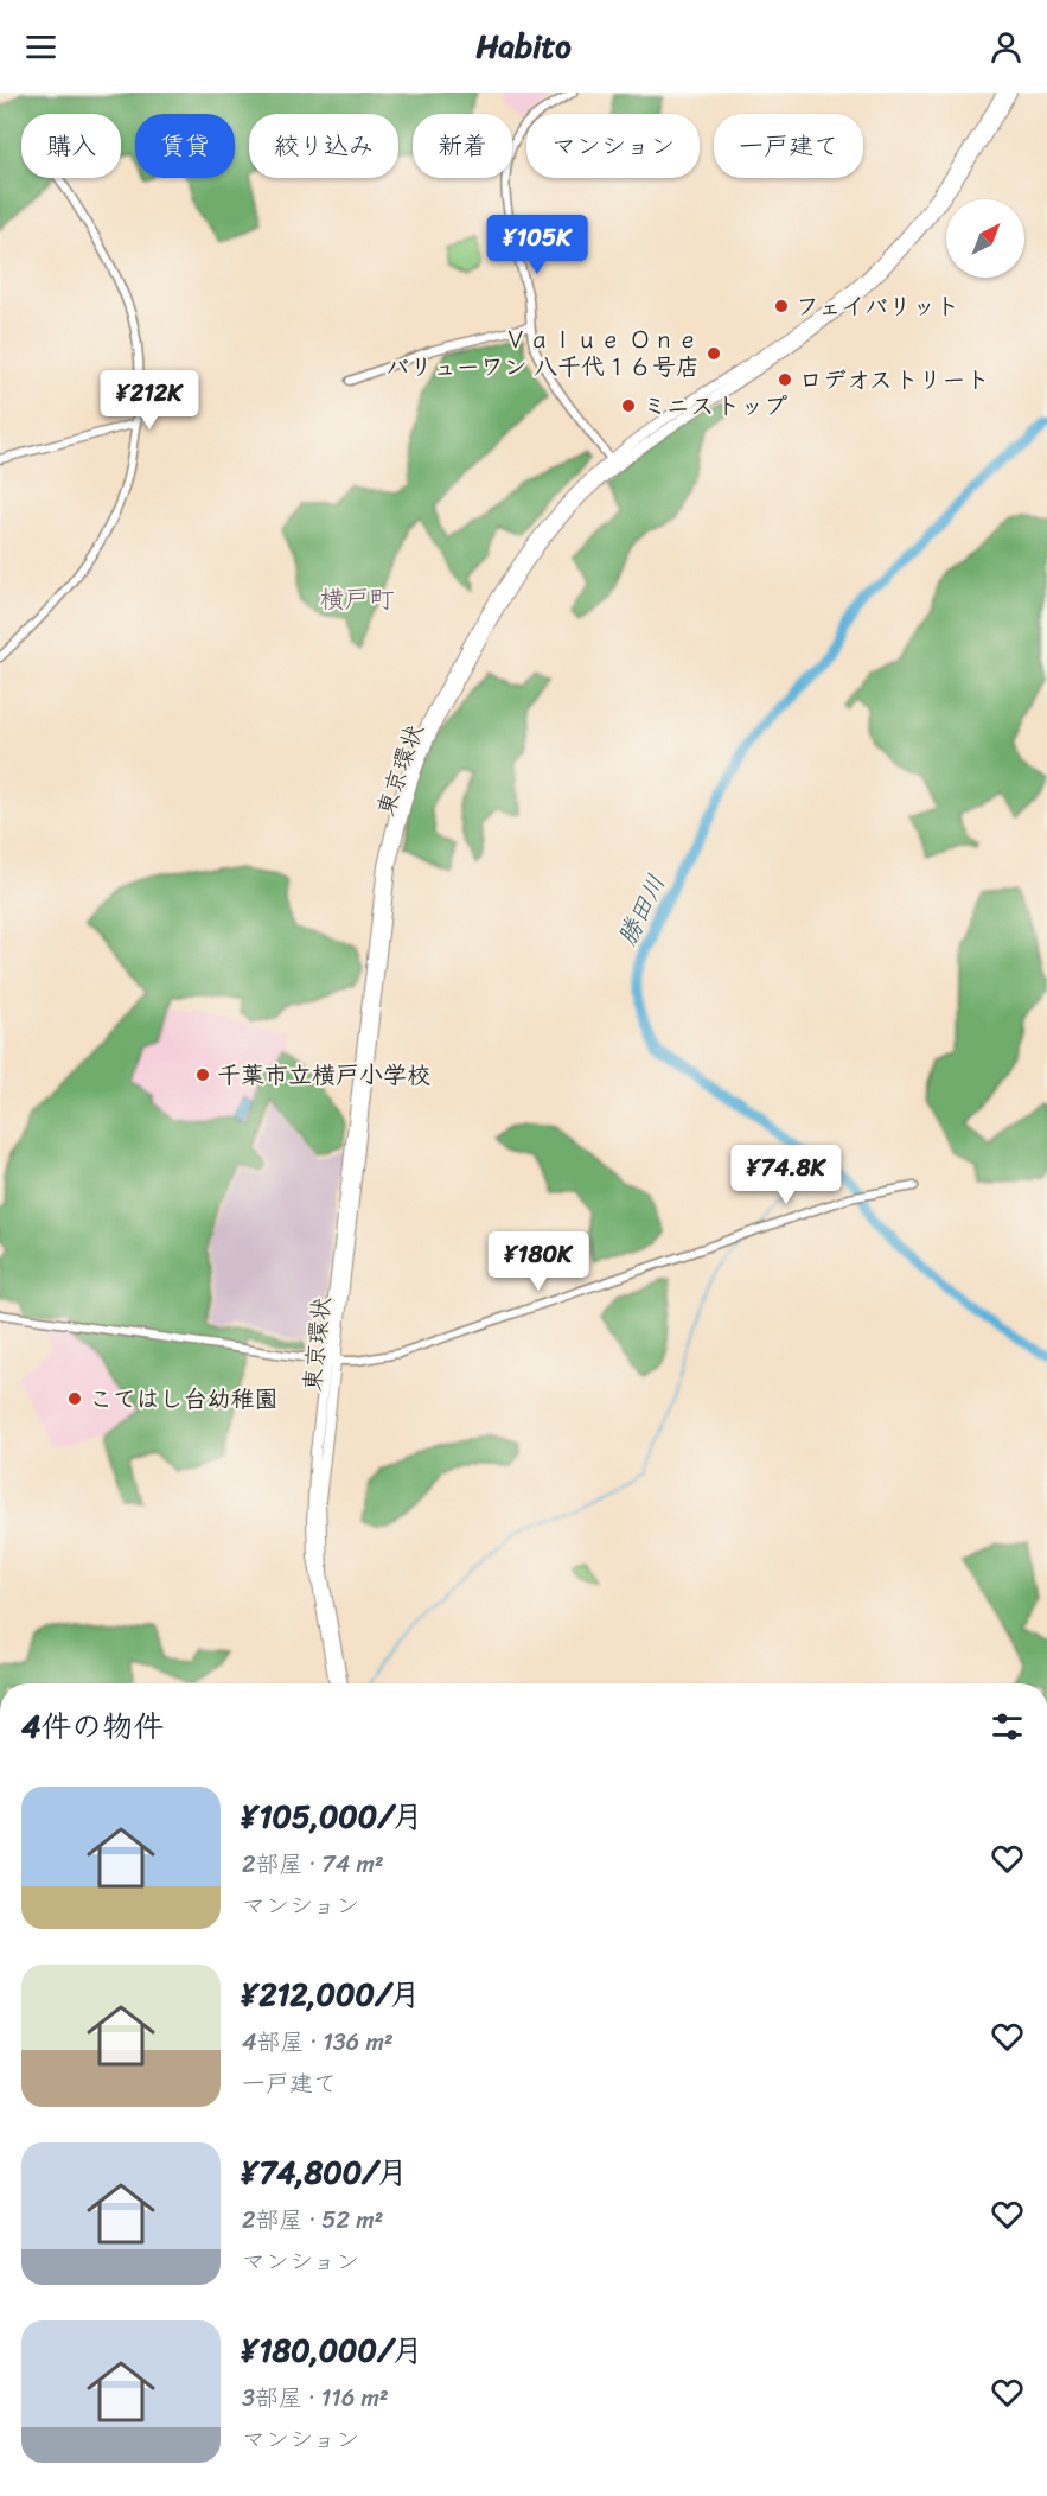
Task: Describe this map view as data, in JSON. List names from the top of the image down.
{
  "streets": {
    "highway": ["東京環状"]
  },
  "districts": ["横戸町"],
  "water": ["勝田川"],
  "places": [
    "フェイバリット",
    "Ｖａｌｕｅ Ｏｎｅ バリューワン 八千代１６号店",
    "ロデオストリート",
    "ミニストップ",
    "千葉市立横戸小学校",
    "こてはし台幼稚園"
  ],
  "north": "top right",
  "page": {
    "header": "Habito",
    "chip": [
      "購入",
      "賃貸",
      "絞り込み",
      "新着",
      "マンション",
      "一戸建て"
    ],
    "price": [
      "¥105K",
      "¥212K",
      "¥74.8K",
      "¥180K"
    ],
    "heading": "4件の物件",
    "list": [
      {
        "name": "¥105,000/月",
        "note": "2部屋 · 74 m² · マンション"
      },
      {
        "name": "¥212,000/月",
        "note": "4部屋 · 136 m² · 一戸建て"
      },
      {
        "name": "¥74,800/月",
        "note": "2部屋 · 52 m² · マンション"
      },
      {
        "name": "¥180,000/月",
        "note": "3部屋 · 116 m² · マンション"
      }
    ]
  }
}
